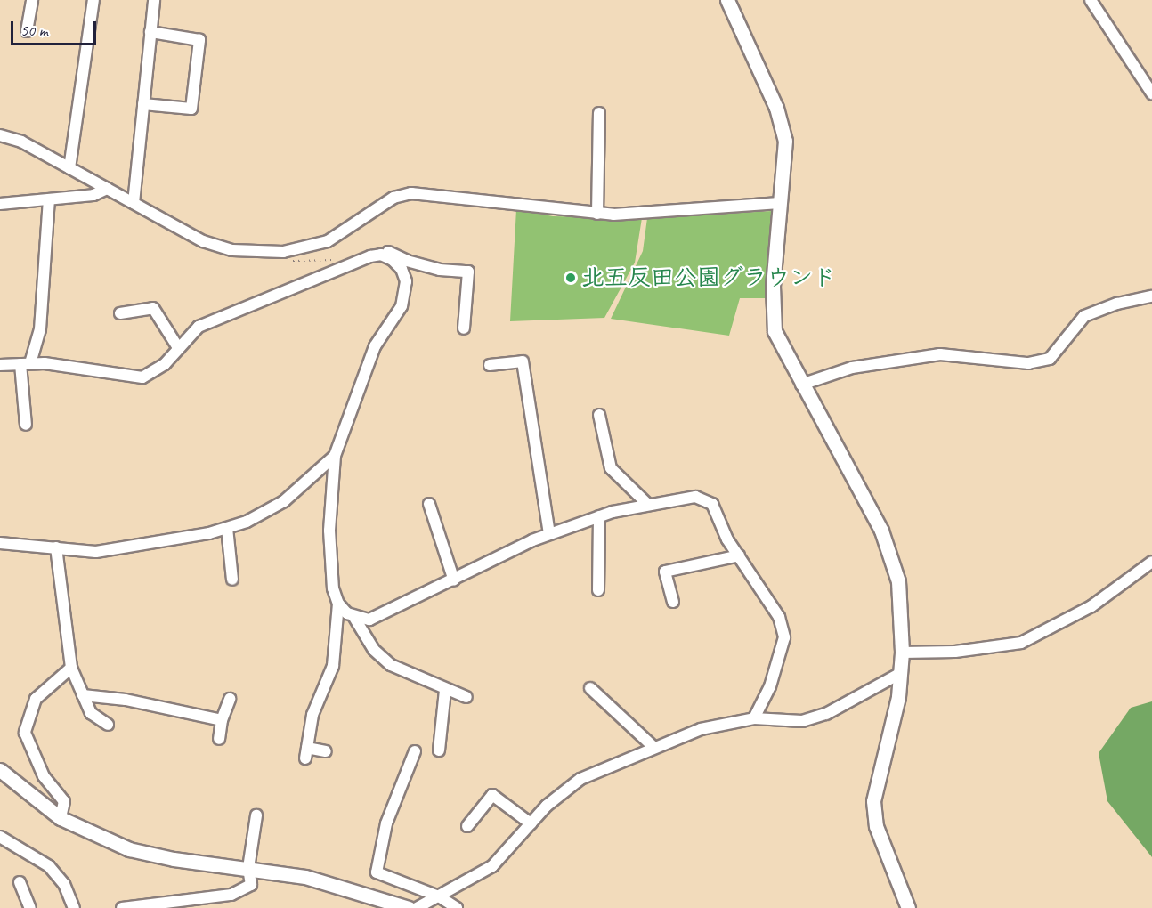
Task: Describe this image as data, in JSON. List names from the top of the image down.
{
  "places": ["北五反田公園グラウンド"],
  "scale_bar": "50 m"
}
